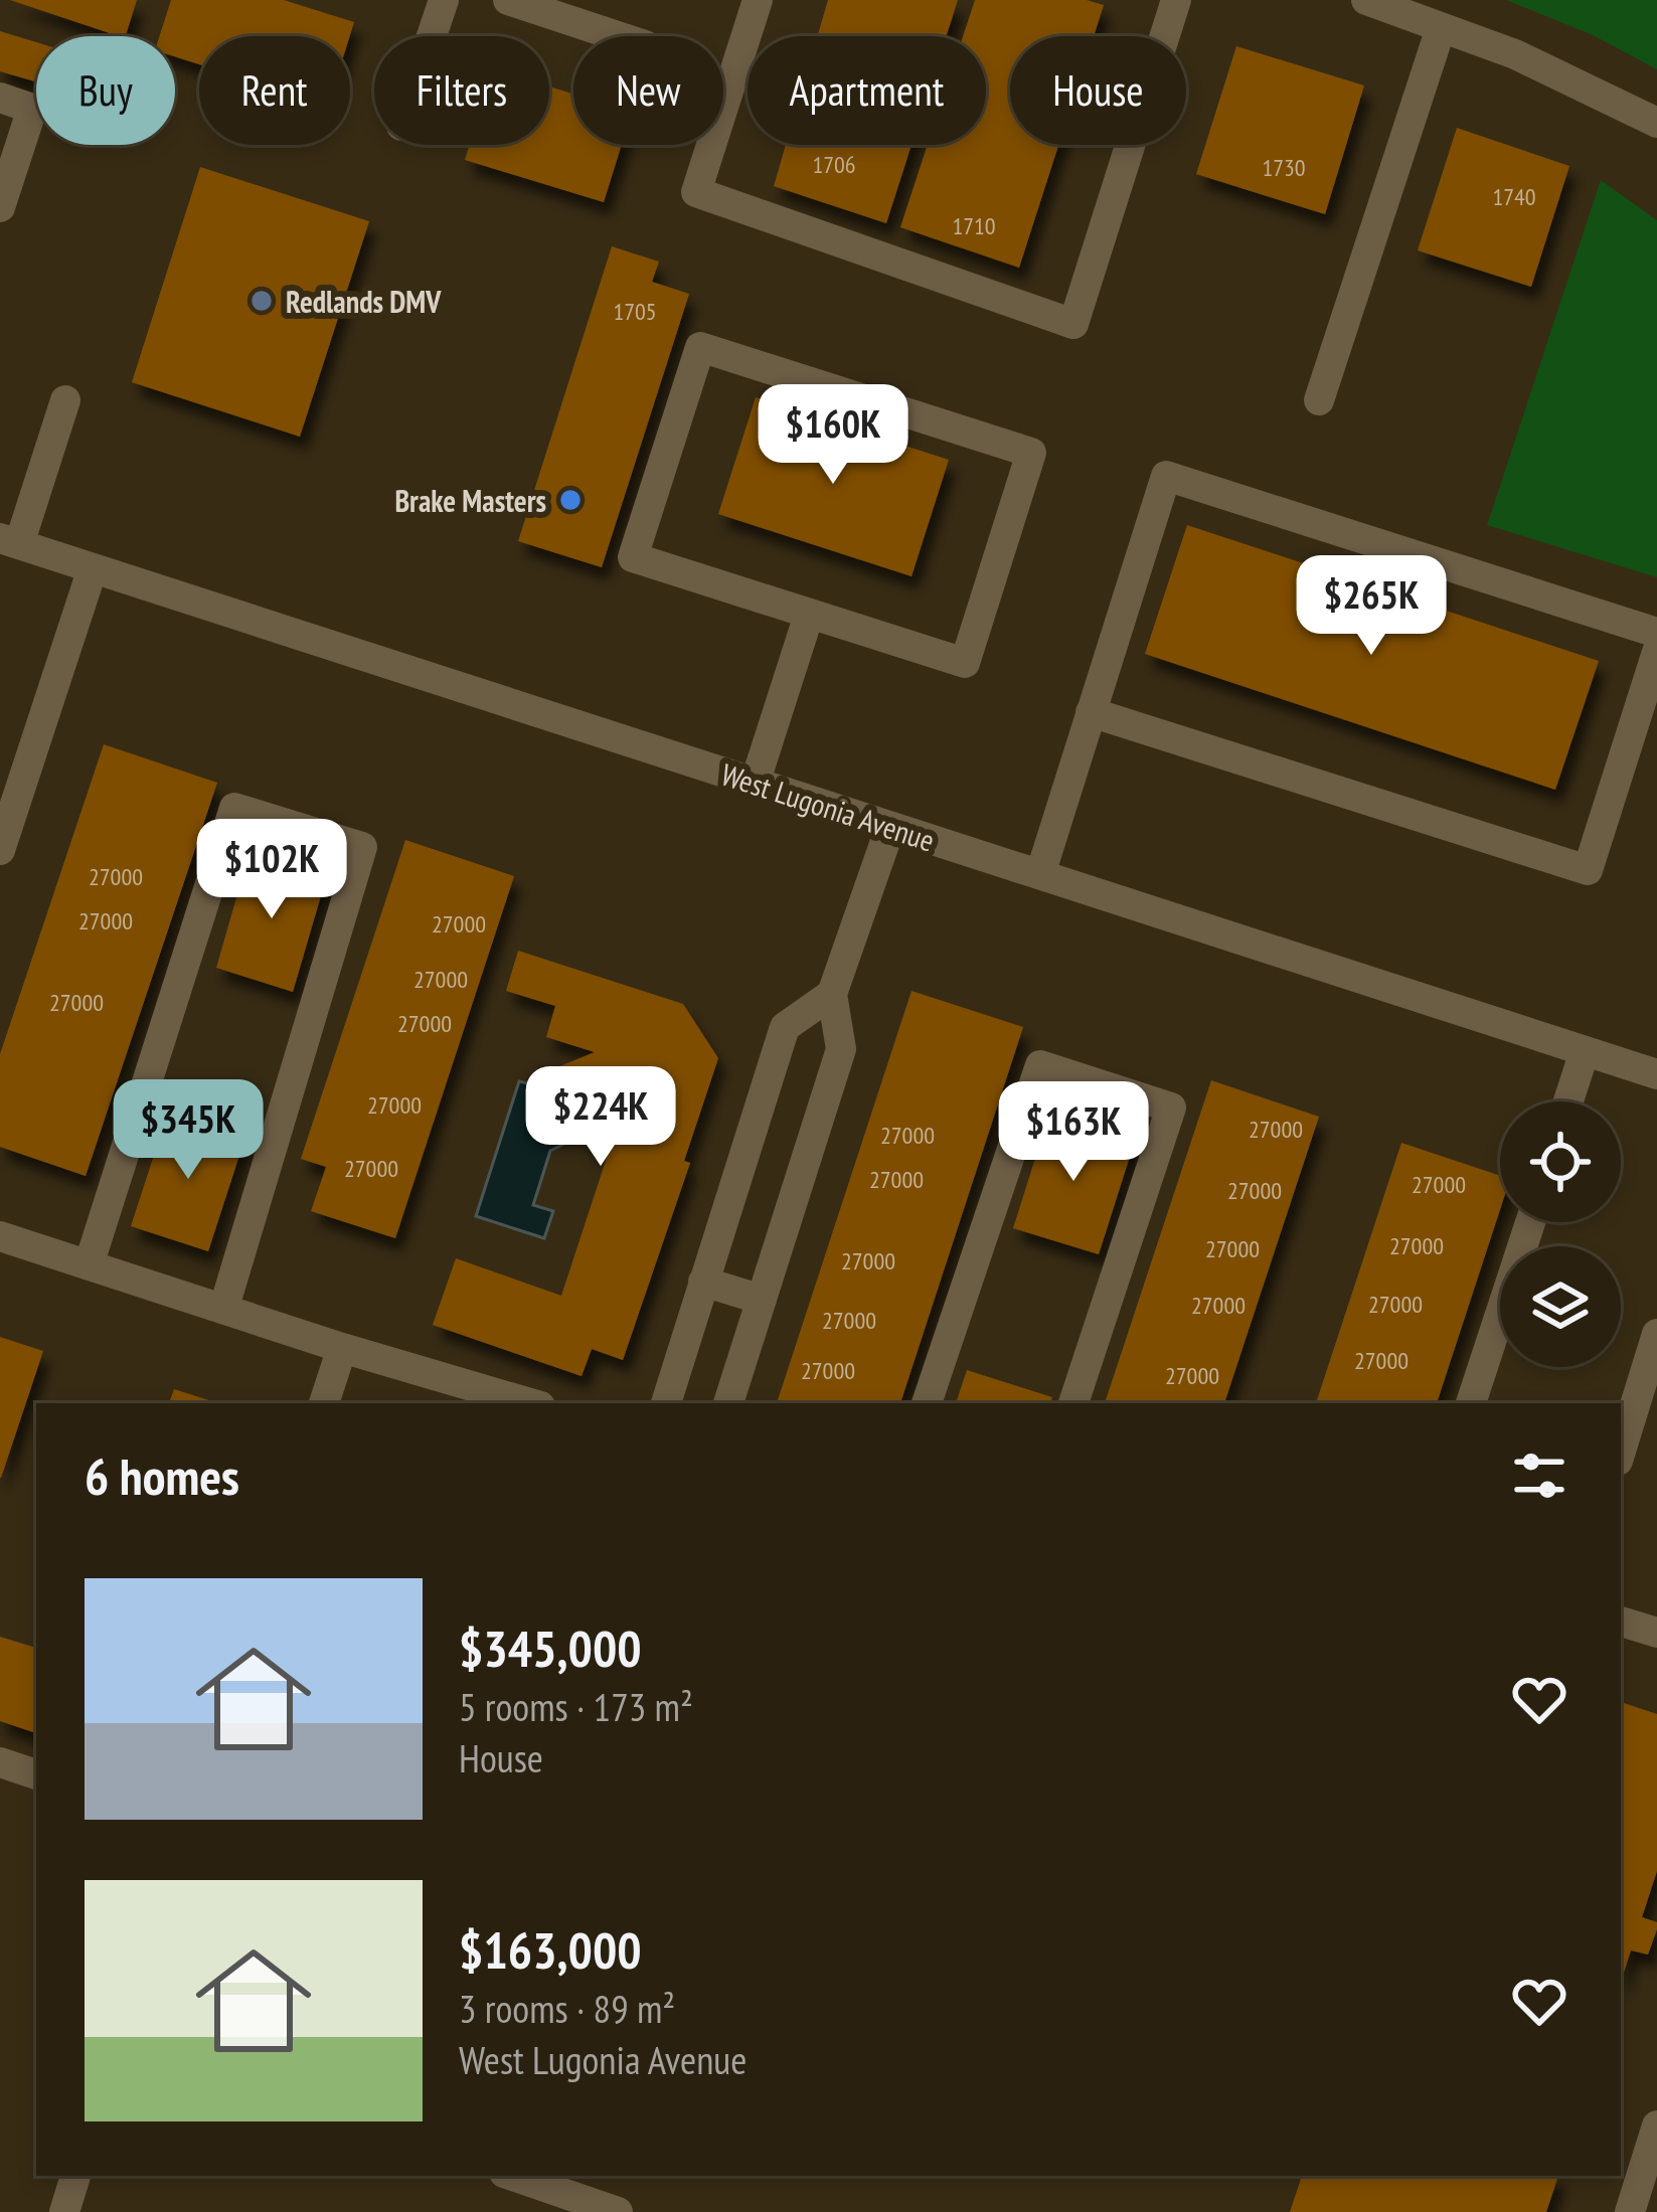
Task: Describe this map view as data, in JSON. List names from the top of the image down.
{
  "streets": {
    "street": ["West Lugonia Avenue"]
  },
  "places": ["Redlands DMV", "Brake Masters"],
  "house_numbers": [
    "1706",
    "1730",
    "1740",
    "1710",
    "1705",
    "27000",
    "27000",
    "27000",
    "27000",
    "27000",
    "27000",
    "27000",
    "27000",
    "27000",
    "27000",
    "27000",
    "27000",
    "27000",
    "27000",
    "27000",
    "27000",
    "27000",
    "27000",
    "27000",
    "27000",
    "27000",
    "27000"
  ],
  "page": {
    "chip": [
      "Buy",
      "Rent",
      "Filters",
      "New",
      "Apartment",
      "House"
    ],
    "price": [
      "$160K",
      "$265K",
      "$102K",
      "$224K",
      "$345K",
      "$163K"
    ],
    "heading": "6 homes",
    "list": [
      {
        "name": "$345,000",
        "note": "5 rooms · 173 m² · House"
      },
      {
        "name": "$163,000",
        "note": "3 rooms · 89 m² · West Lugonia Avenue"
      }
    ]
  }
}
